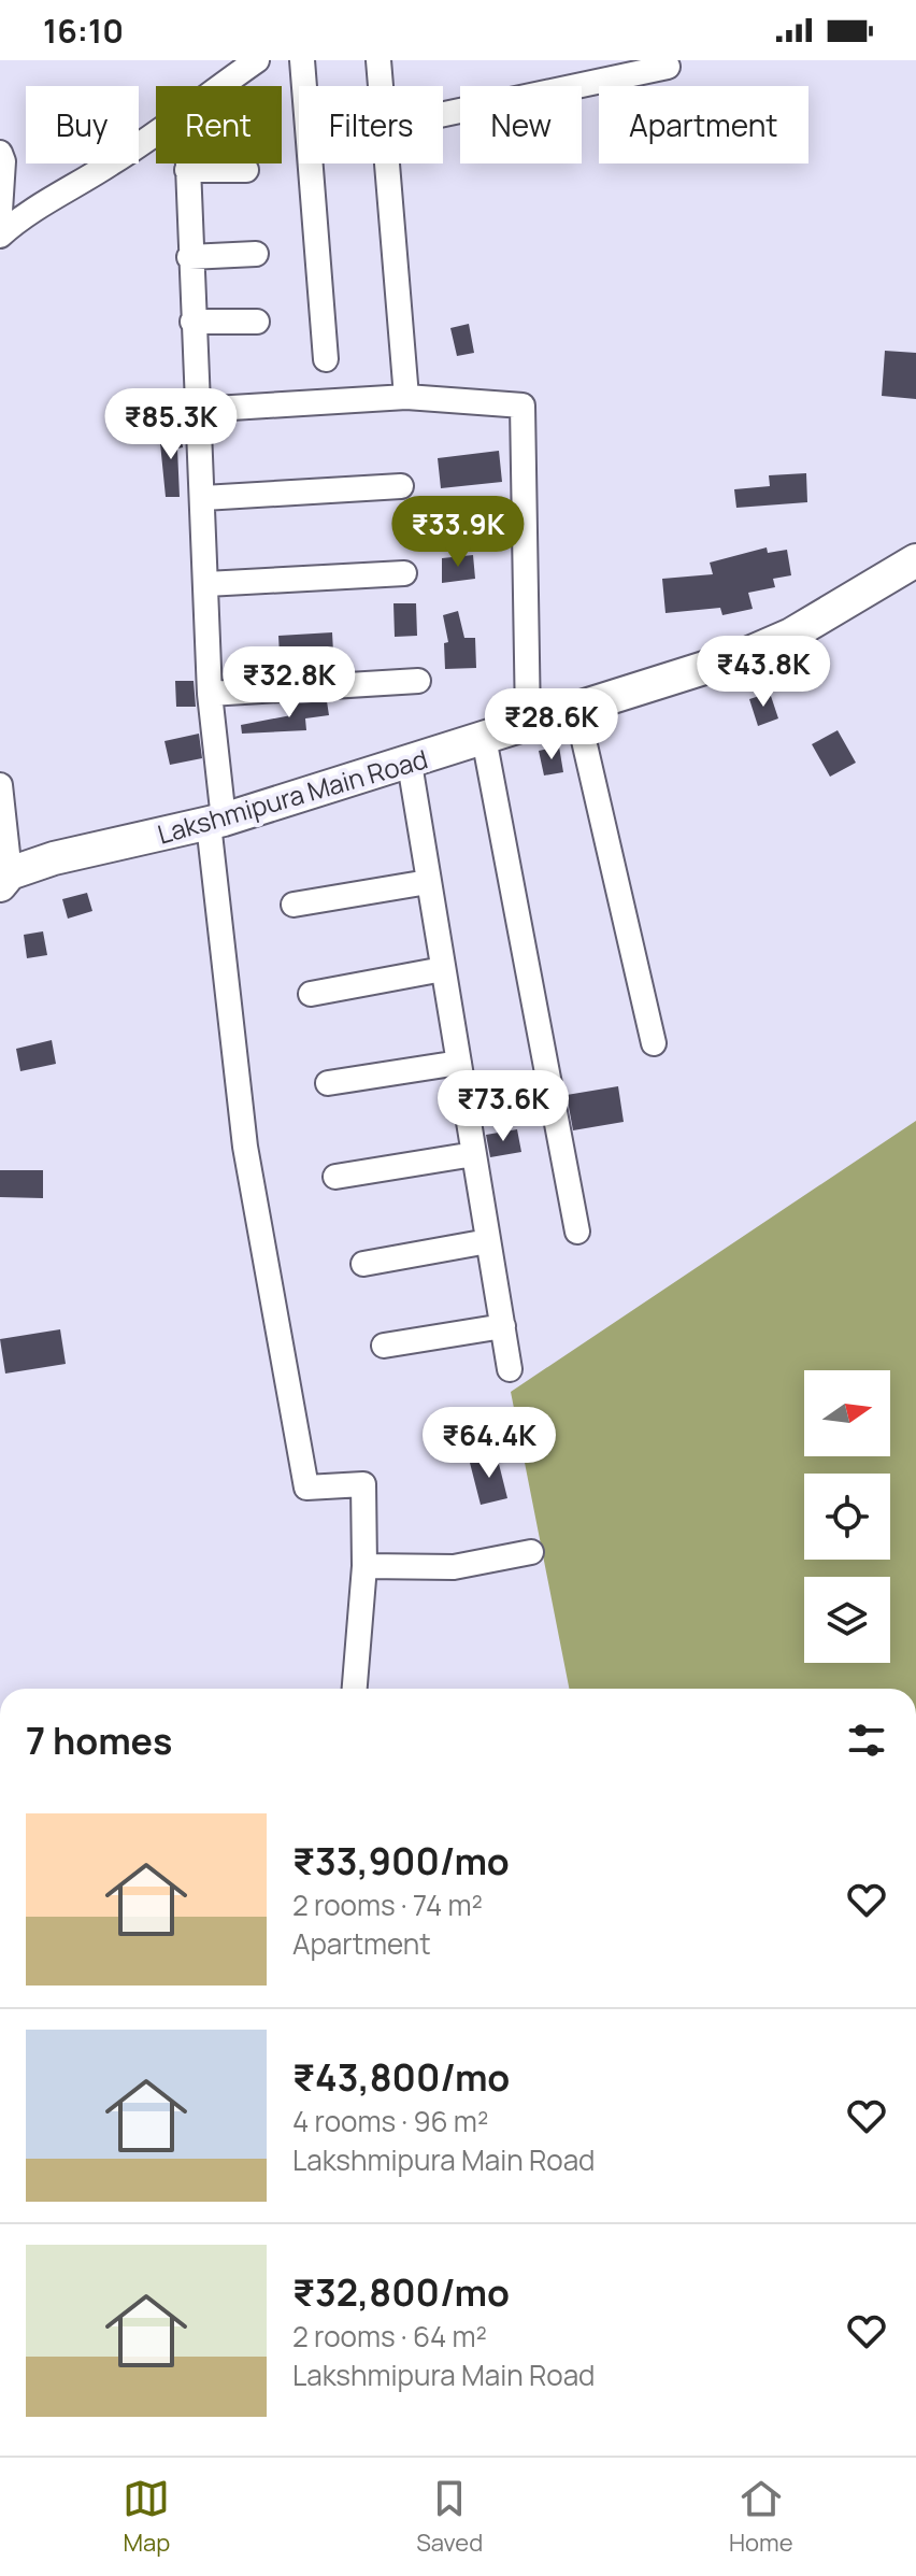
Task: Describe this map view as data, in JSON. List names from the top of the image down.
{
  "streets": {
    "main road": ["Lakshmipura Main Road"]
  },
  "north": "right",
  "page": {
    "status": "16:10",
    "chip": [
      "Buy",
      "Rent",
      "Filters",
      "New",
      "Apartment"
    ],
    "price": [
      "₹85.3K",
      "₹33.9K",
      "₹43.8K",
      "₹32.8K",
      "₹28.6K",
      "₹73.6K",
      "₹64.4K"
    ],
    "heading": "7 homes",
    "list": [
      {
        "name": "₹33,900/mo",
        "note": "2 rooms · 74 m² · Apartment"
      },
      {
        "name": "₹43,800/mo",
        "note": "4 rooms · 96 m² · Lakshmipura Main Road"
      },
      {
        "name": "₹32,800/mo",
        "note": "2 rooms · 64 m² · Lakshmipura Main Road"
      }
    ],
    "tabs": ["Map", "Saved", "Home"]
  }
}
